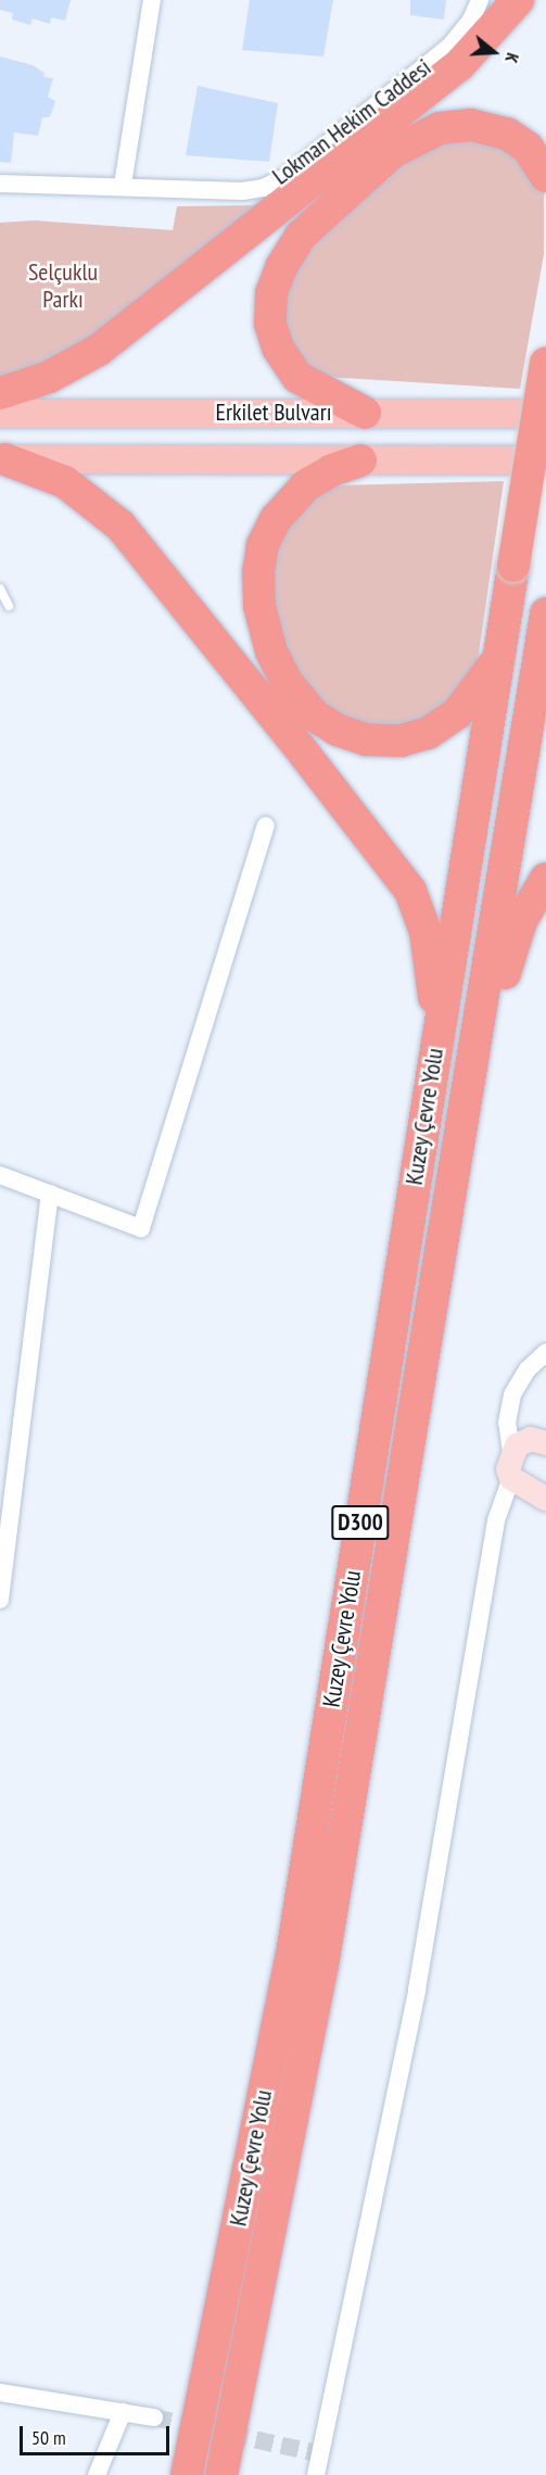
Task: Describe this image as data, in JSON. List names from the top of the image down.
{
  "streets": {
    "highway": ["Kuzey Çevre Yolu", "D300"],
    "main road": ["Erkilet Bulvarı"],
    "street": ["Lokman Hekim Caddesi"]
  },
  "parks": ["Selçuklu Parkı"],
  "scale_bar": "50 m",
  "north": "right"
}
